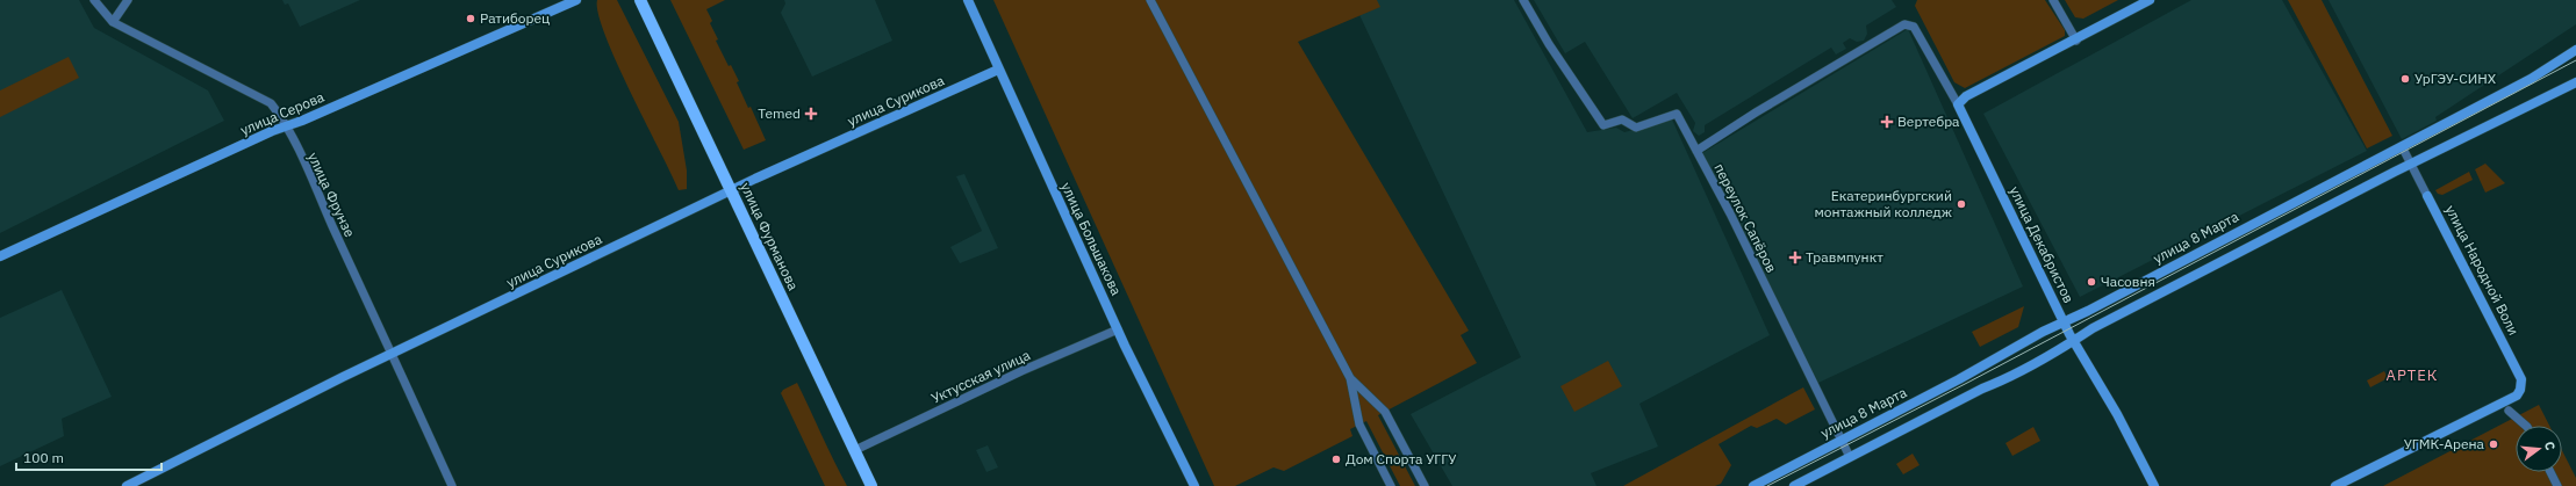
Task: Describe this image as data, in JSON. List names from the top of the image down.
{
  "streets": {
    "main road": ["улица Фурманова"],
    "street": [
      "улица Сурикова",
      "улица Серова",
      "улица Фрунзе",
      "переулок Сапёров",
      "улица 8 Марта",
      "улица Большакова",
      "улица Декабристов",
      "улица Народной Воли",
      "Уктусская улица"
    ]
  },
  "crossings": [
    ["улица Сурикова", "улица Фрунзе"],
    ["улица Сурикова", "улица Фурманова"],
    ["улица Сурикова", "улица Большакова"],
    ["улица Серова", "улица Фрунзе"],
    ["переулок Сапёров", "улица 8 Марта"],
    ["переулок Сапёров", "улица Декабристов"],
    ["улица Фурманова", "Уктусская улица"],
    ["улица 8 Марта", "улица Декабристов"],
    ["улица 8 Марта", "улица Народной Воли"],
    ["улица Большакова", "Уктусская улица"]
  ],
  "districts": ["АРТЕК"],
  "places": {
    "other": [
      "Ратиборец",
      "УрГЭУ-СИНХ",
      "Екатеринбургский монтажный колледж",
      "Часовня",
      "УГМК-Арена",
      "Дом Спорта УГГУ"
    ],
    "health": ["Temed", "Вертебра", "Травмпункт"]
  },
  "scale_bar": "100 m",
  "north": "right"
}
